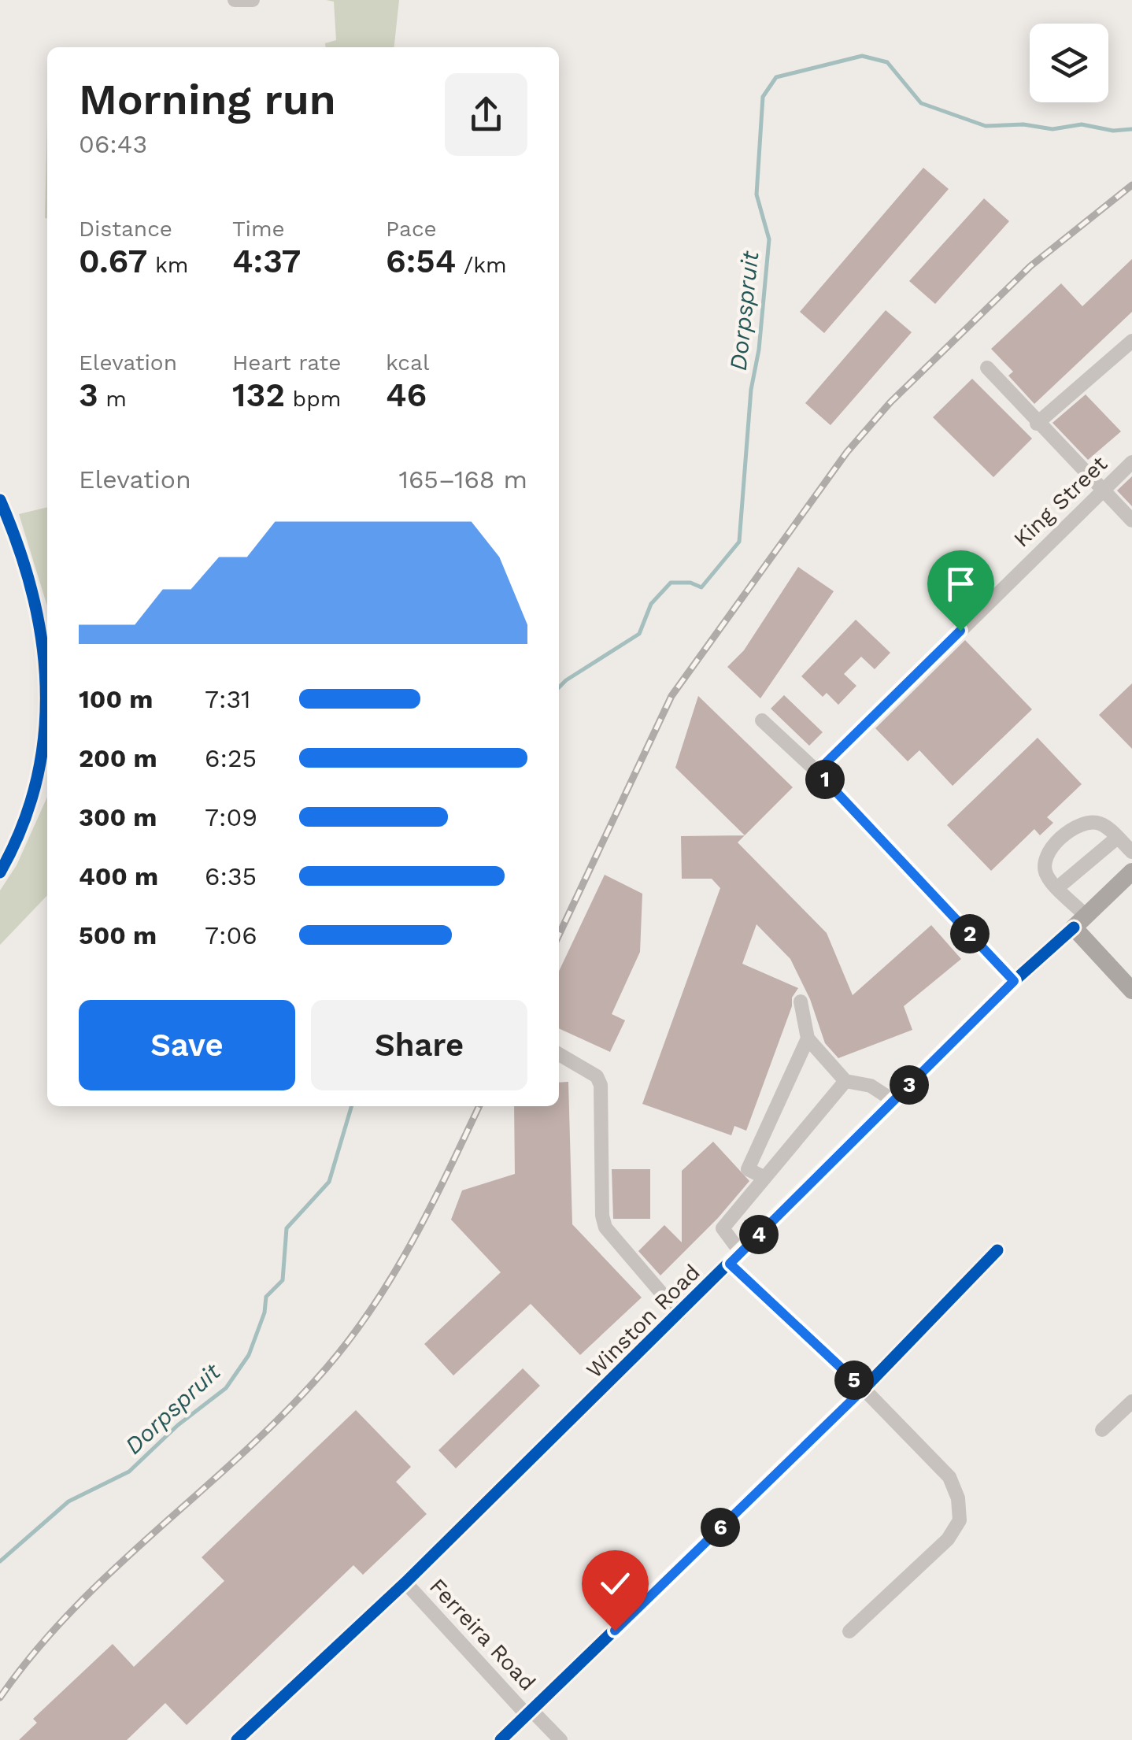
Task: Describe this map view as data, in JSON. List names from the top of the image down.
{
  "streets": {
    "street": ["King Street", "Winston Road", "Ferreira Road"]
  },
  "crossings": [
    ["Winston Road", "Ferreira Road"]
  ],
  "water": ["Dorpspruit"],
  "page": {
    "heading": ["Morning run", "06:43"],
    "stats": [
      ["Distance", "0.67 km"],
      ["Time", "4:37"],
      ["Pace", "6:54 /km"],
      ["Elevation", "3 m"],
      ["Heart rate", "132 bpm"],
      ["kcal", "46"]
    ],
    "chart": ["Elevation", "165–168 m"],
    "list": [
      {
        "name": "100 m",
        "note": "7:31"
      },
      {
        "name": "200 m",
        "note": "6:25"
      },
      {
        "name": "300 m",
        "note": "7:09"
      },
      {
        "name": "400 m",
        "note": "6:35"
      },
      {
        "name": "500 m",
        "note": "7:06"
      }
    ],
    "pins": [
      "1",
      "2",
      "3",
      "4",
      "5",
      "6"
    ],
    "buttons": ["Save", "Share"]
  }
}
